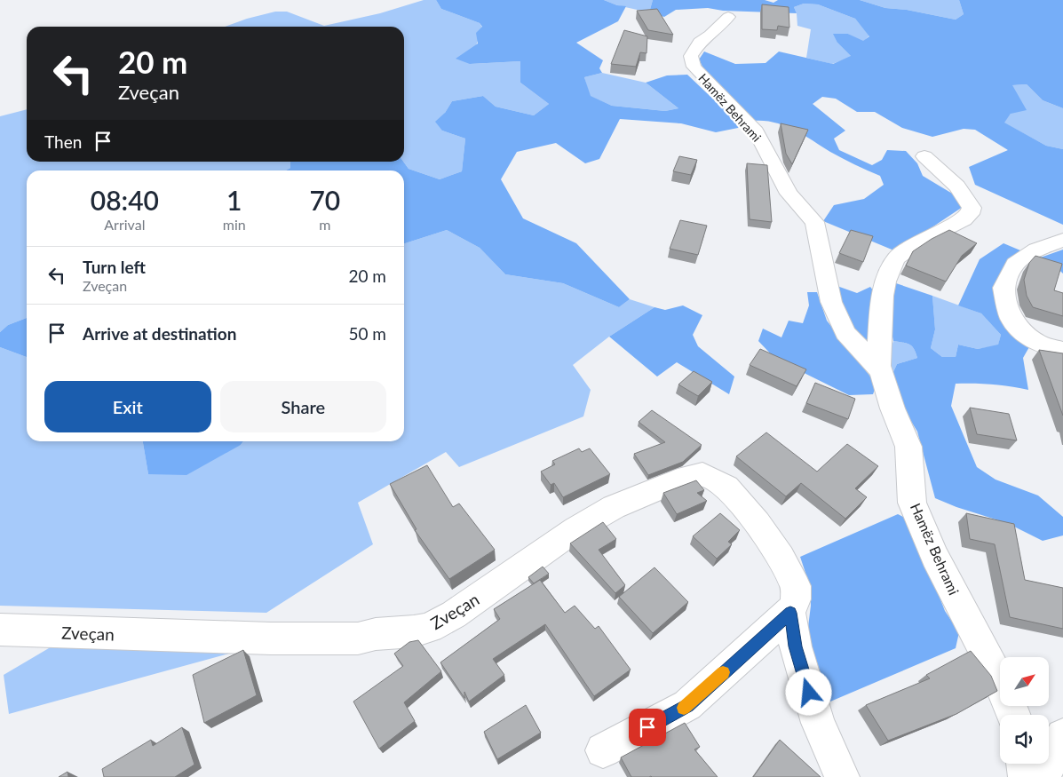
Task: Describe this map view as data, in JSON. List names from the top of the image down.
{
  "streets": {
    "street": ["Hamëz Behrami", "Zveçan"]
  },
  "north": "top right",
  "page": {
    "turn": ["20 m", "Zveçan"],
    "then": "Then",
    "eta": [
      "08:40",
      "Arrival",
      "1",
      "min",
      "70",
      "m"
    ],
    "list": [
      {
        "name": "Turn left",
        "note": "Zveçan",
        "value": "20 m"
      },
      {
        "name": "Arrive at destination",
        "value": "50 m"
      }
    ],
    "buttons": ["Exit", "Share"]
  }
}
